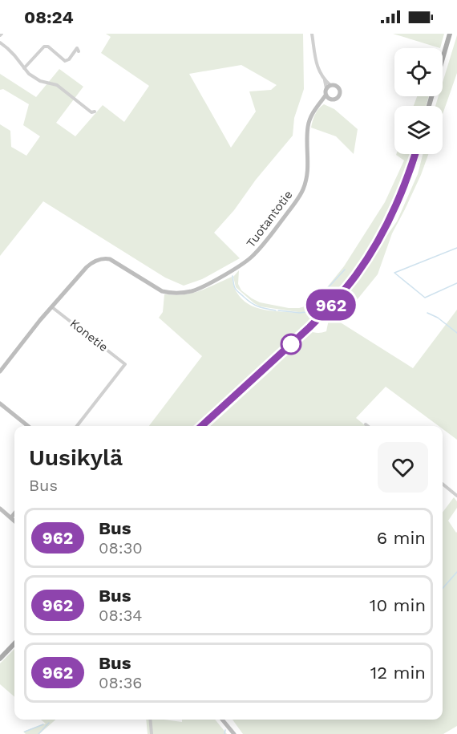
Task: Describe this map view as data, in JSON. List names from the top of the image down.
{
  "streets": {
    "street": ["Tuotantotie", "Konetie"]
  },
  "crossings": [
    ["Tuotantotie", "Konetie"]
  ],
  "lines": ["bus line 962"],
  "page": {
    "status": "08:24",
    "on_map": "962",
    "heading": ["Uusikylä", "Bus"],
    "list": [
      {
        "mark": "962",
        "name": "Bus",
        "note": "08:30",
        "value": "6 min"
      },
      {
        "mark": "962",
        "name": "Bus",
        "note": "08:34",
        "value": "10 min"
      },
      {
        "mark": "962",
        "name": "Bus",
        "note": "08:36",
        "value": "12 min"
      }
    ]
  }
}
